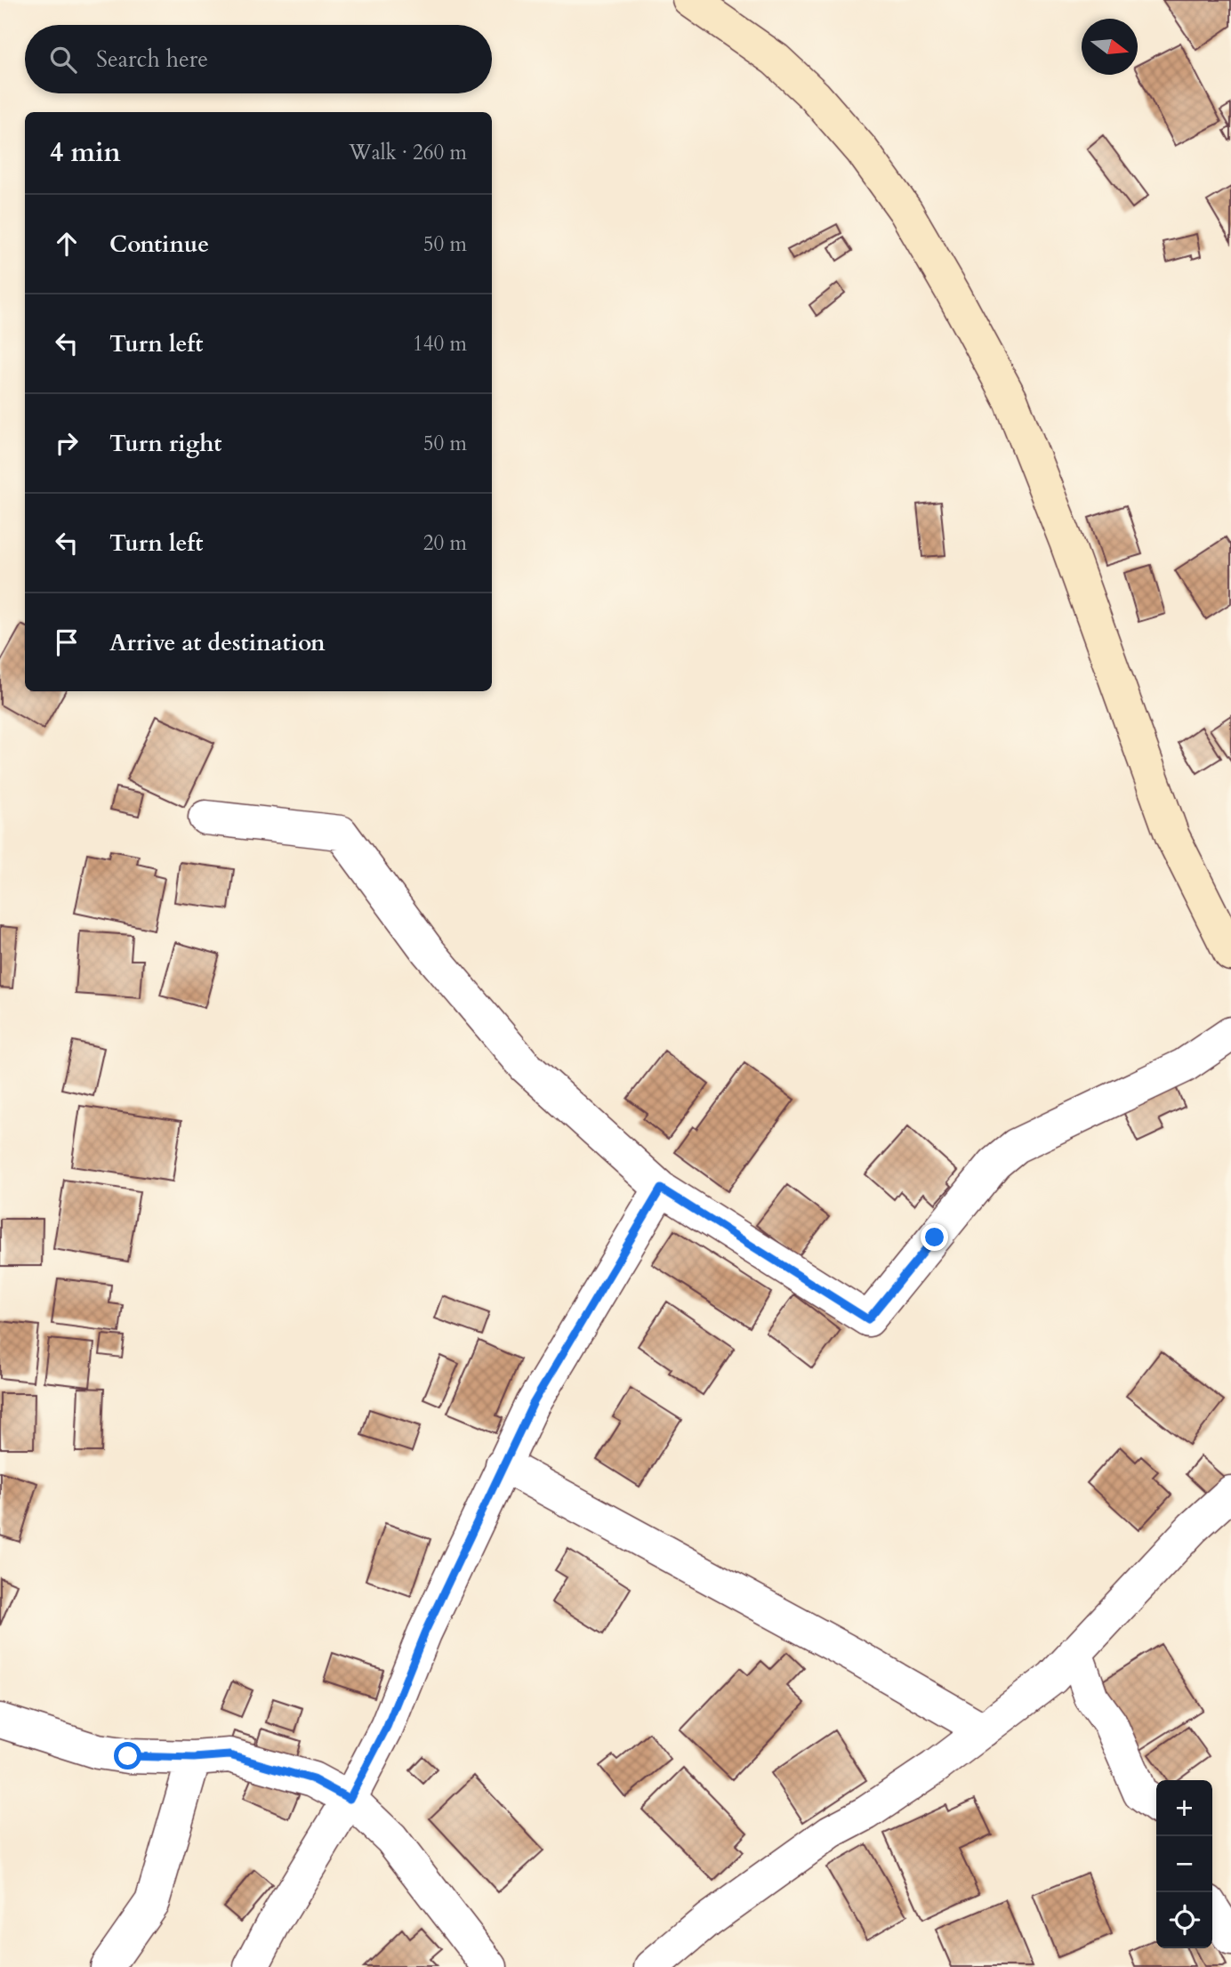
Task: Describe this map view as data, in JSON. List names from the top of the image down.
{
  "north": "right",
  "page": {
    "search": "Search here",
    "heading": ["4 min", "Walk · 260 m"],
    "list": [
      ["Continue", "50 m"],
      ["Turn left", "140 m"],
      ["Turn right", "50 m"],
      ["Turn left", "20 m"],
      "Arrive at destination"
    ],
    "map_buttons": ["+", "−"]
  }
}
